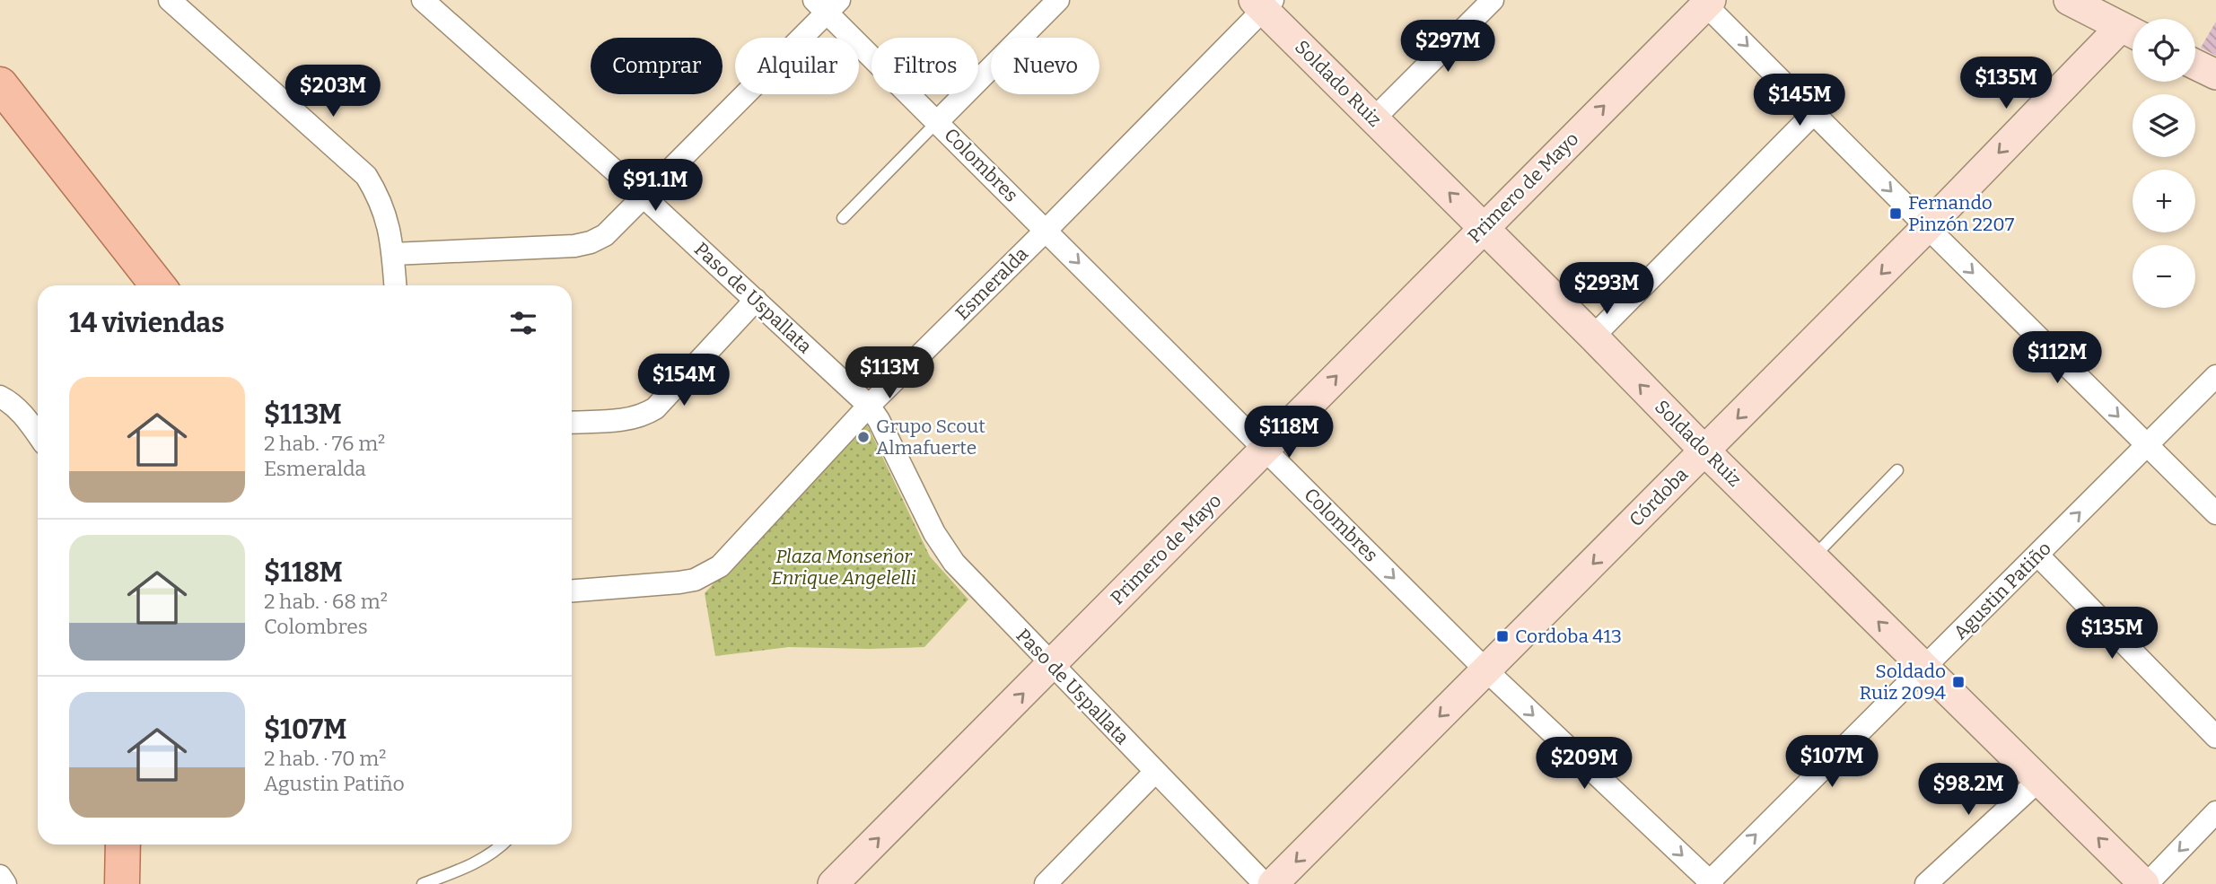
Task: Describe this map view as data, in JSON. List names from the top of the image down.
{
  "streets": {
    "main road": ["Soldado Ruiz", "Primero de Mayo", "Córdoba"],
    "street": [
      "Colombres",
      "Esmeralda",
      "Paso de Uspallata",
      "Agustin Patiño"
    ]
  },
  "crossings": [
    ["Soldado Ruiz", "Primero de Mayo"],
    ["Soldado Ruiz", "Esmeralda"],
    ["Soldado Ruiz", "Córdoba"],
    ["Soldado Ruiz", "Agustin Patiño"],
    ["Colombres", "Primero de Mayo"],
    ["Colombres", "Esmeralda"],
    ["Colombres", "Córdoba"],
    ["Colombres", "Agustin Patiño"],
    ["Primero de Mayo", "Paso de Uspallata"],
    ["Esmeralda", "Paso de Uspallata"]
  ],
  "one_way": [
    "Soldado Ruiz",
    "Colombres",
    "Primero de Mayo",
    "Córdoba"
  ],
  "parks": ["Plaza Monseñor Enrique Angelelli"],
  "places": {
    "transit": ["Fernando Pinzón 2207", "Cordoba 413", "Soldado Ruiz 2094"],
    "other": ["Grupo Scout Almafuerte"]
  },
  "page": {
    "map_buttons": ["+", "−"],
    "price": [
      "$297M",
      "$135M",
      "$203M",
      "$145M",
      "$91.1M",
      "$293M",
      "$112M",
      "$113M",
      "$154M",
      "$118M",
      "$135M",
      "$107M",
      "$209M",
      "$98.2M"
    ],
    "chip": [
      "Comprar",
      "Alquilar",
      "Filtros",
      "Nuevo"
    ],
    "heading": "14 viviendas",
    "list": [
      {
        "name": "$113M",
        "note": "2 hab. · 76 m² · Esmeralda"
      },
      {
        "name": "$118M",
        "note": "2 hab. · 68 m² · Colombres"
      },
      {
        "name": "$107M",
        "note": "2 hab. · 70 m² · Agustin Patiño"
      }
    ]
  }
}
